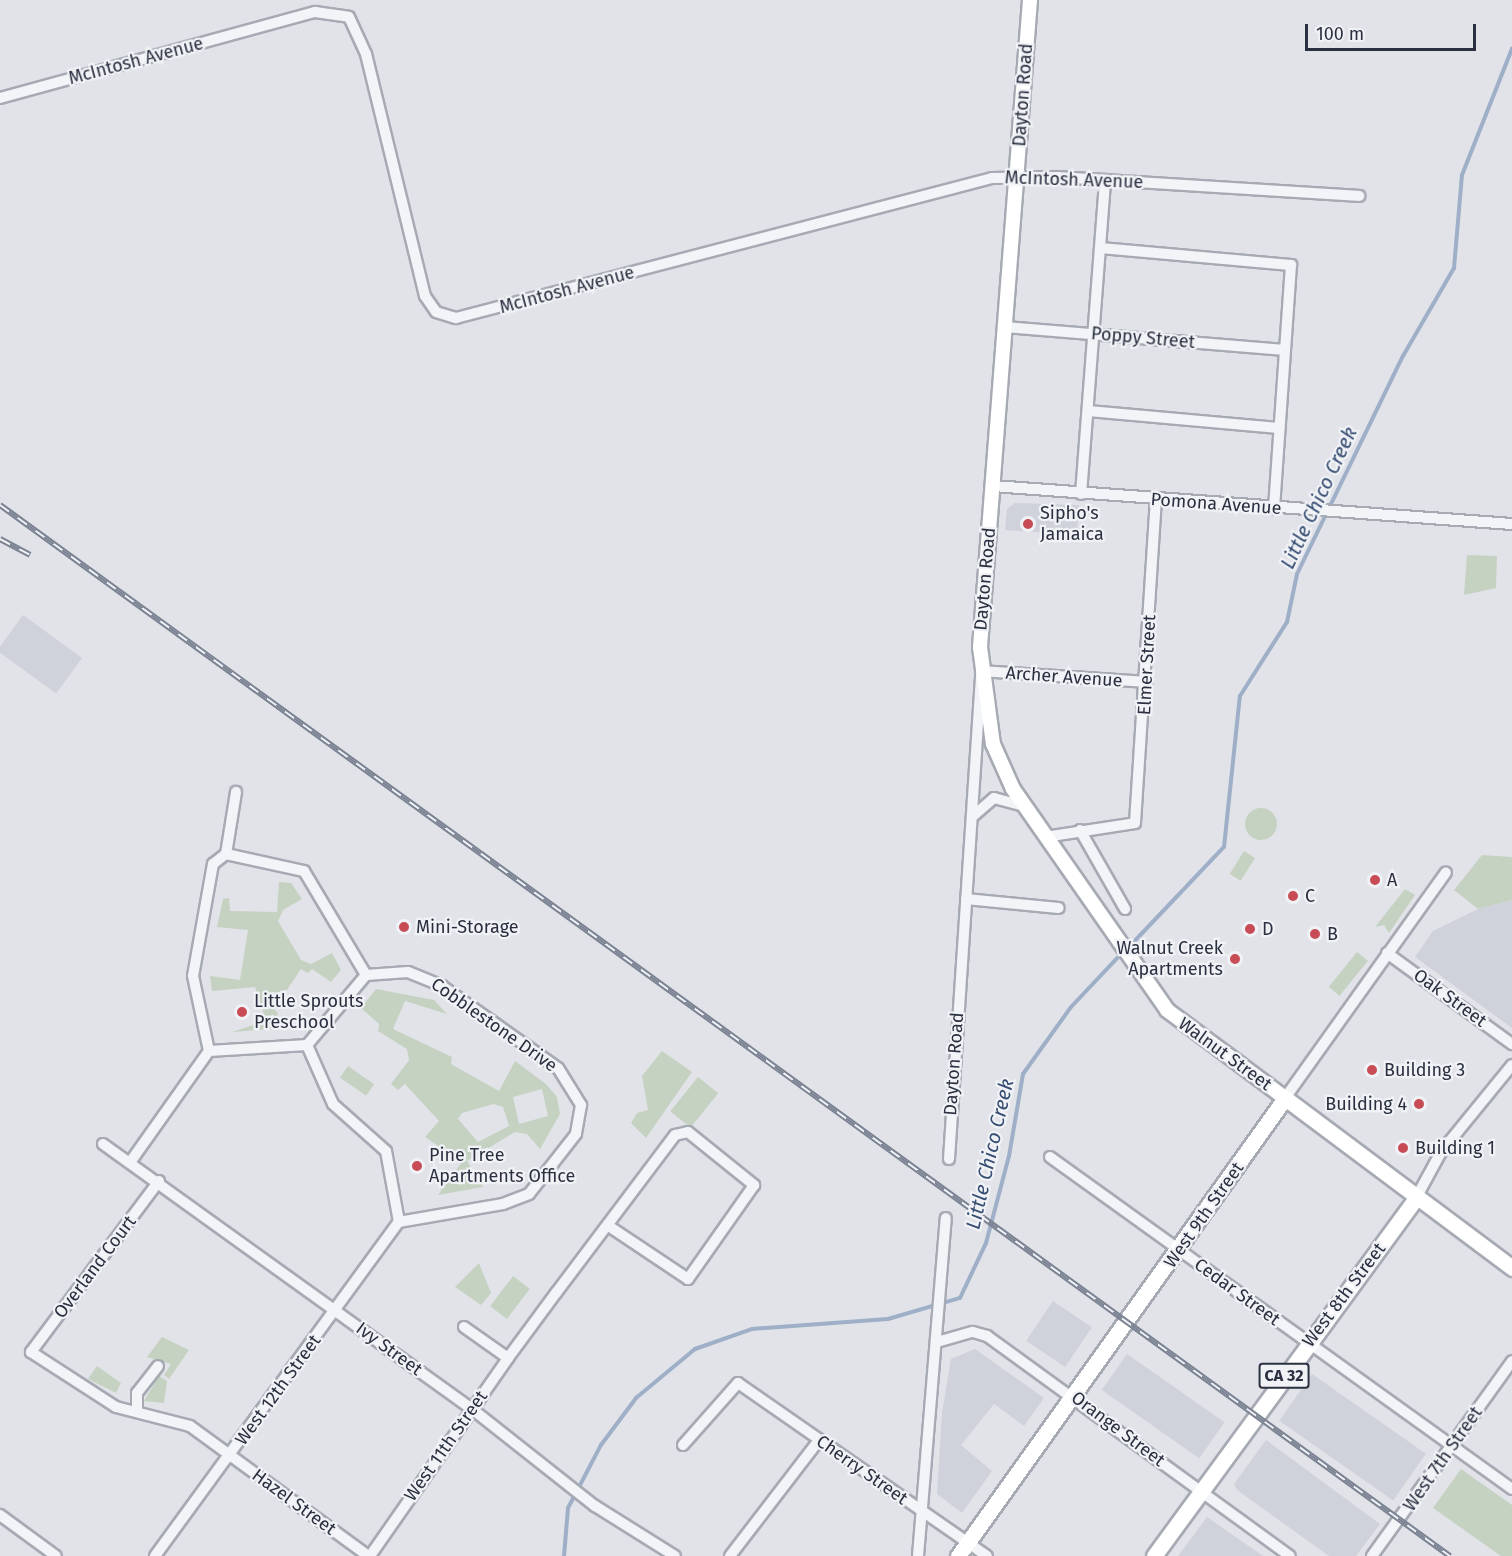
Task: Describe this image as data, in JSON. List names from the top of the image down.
{
  "streets": {
    "main road": [
      "Walnut Street",
      "West 9th Street",
      "West 8th Street",
      "CA 32"
    ],
    "street": [
      "McIntosh Avenue",
      "Dayton Road",
      "Poppy Street",
      "Pomona Avenue",
      "Elmer Street",
      "Archer Avenue",
      "Oak Street",
      "Cobblestone Drive",
      "Overland Court",
      "Cedar Street",
      "Ivy Street",
      "West 12th Street",
      "Orange Street",
      "West 11th Street",
      "West 7th Street",
      "Cherry Street",
      "Hazel Street"
    ]
  },
  "crossings": [
    ["McIntosh Avenue", "Dayton Road"],
    ["Dayton Road", "Poppy Street"],
    ["Dayton Road", "Pomona Avenue"],
    ["Dayton Road", "Archer Avenue"],
    ["Dayton Road", "Walnut Street"],
    ["Pomona Avenue", "Elmer Street"],
    ["Elmer Street", "Archer Avenue"],
    ["Archer Avenue", "Walnut Street"],
    ["Oak Street", "West 9th Street"],
    ["Cobblestone Drive", "West 12th Street"],
    ["Walnut Street", "West 9th Street"],
    ["Walnut Street", "West 8th Street"],
    ["West 9th Street", "Cedar Street"],
    ["West 9th Street", "Orange Street"],
    ["West 9th Street", "Cherry Street"],
    ["Overland Court", "Ivy Street"],
    ["Overland Court", "Hazel Street"],
    ["Cedar Street", "West 8th Street"],
    ["Cedar Street", "West 7th Street"],
    ["West 8th Street", "Orange Street"],
    ["Ivy Street", "West 12th Street"],
    ["Ivy Street", "West 11th Street"],
    ["West 12th Street", "Hazel Street"],
    ["West 11th Street", "Hazel Street"]
  ],
  "water": ["Little Chico Creek"],
  "places": [
    "Sipho's Jamaica",
    "A",
    "C",
    "Mini-Storage",
    "D",
    "B",
    "Walnut Creek Apartments",
    "Little Sprouts Preschool",
    "Building 3",
    "Building 4",
    "Building 1",
    "Pine Tree Apartments Office"
  ],
  "scale_bar": "100 m"
}
